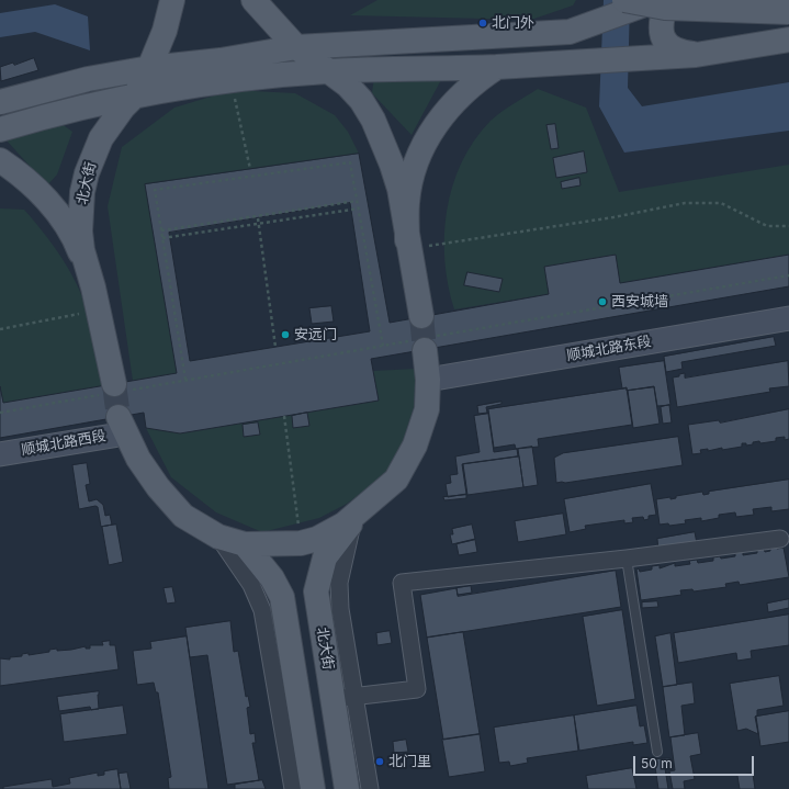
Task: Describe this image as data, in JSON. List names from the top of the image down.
{
  "streets": {
    "main road": ["北大街"],
    "street": ["顺城北路东段", "顺城北路西段"]
  },
  "crossings": [
    ["北大街", "顺城北路东段"],
    ["北大街", "顺城北路西段"]
  ],
  "places": [
    "北门外",
    "西安城墙",
    "安远门",
    "北门里"
  ],
  "scale_bar": "50 m"
}
